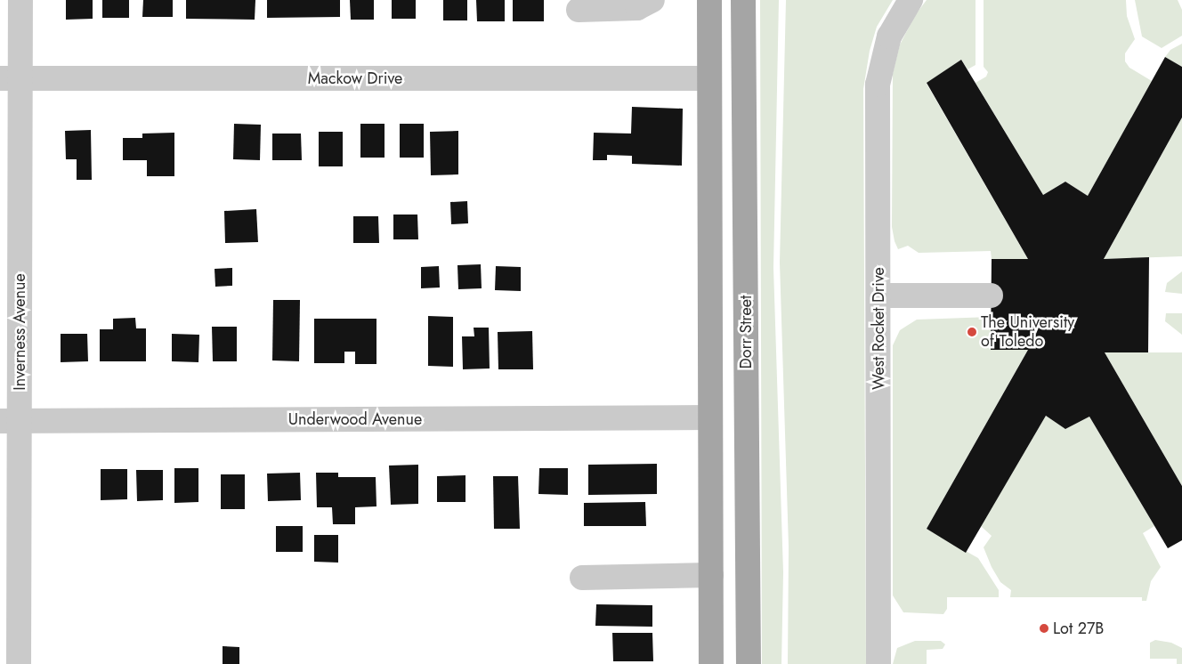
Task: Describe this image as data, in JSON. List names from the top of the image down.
{
  "streets": {
    "main road": ["Dorr Street"],
    "street": [
      "Mackow Drive",
      "West Rocket Drive",
      "Inverness Avenue",
      "Underwood Avenue"
    ]
  },
  "crossings": [
    ["Mackow Drive", "Inverness Avenue"],
    ["Inverness Avenue", "Underwood Avenue"]
  ],
  "places": ["The University of Toledo", "Lot 27B"]
}
